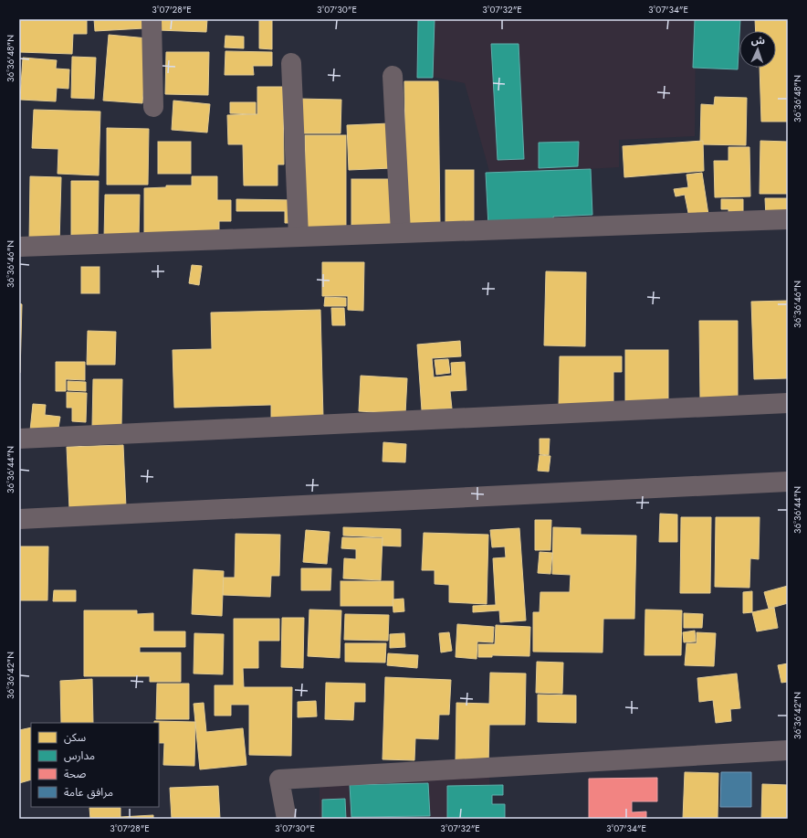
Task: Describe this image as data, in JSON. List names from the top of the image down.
{
  "legend": [
    "سكن",
    "مدارس",
    "صحة",
    "مرافق عامة"
  ],
  "north": "top",
  "coordinates": [
    "3°07'28\"E",
    "3°07'30\"E",
    "3°07'32\"E",
    "3°07'34\"E",
    "36°36'48\"N",
    "36°36'46\"N",
    "36°36'44\"N",
    "36°36'42\"N"
  ]
}
